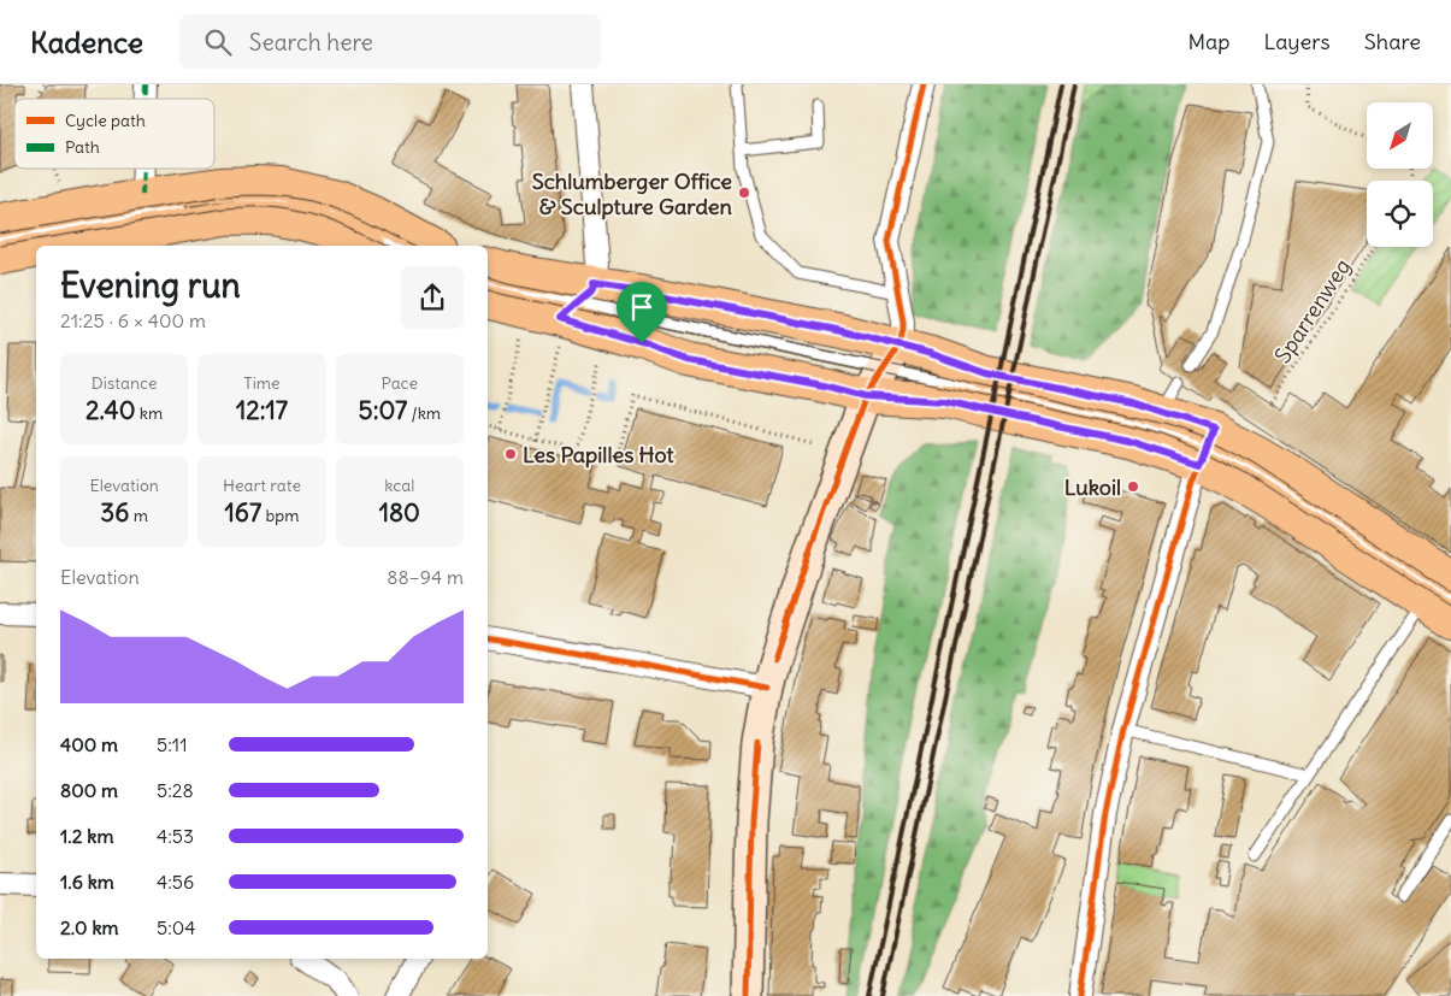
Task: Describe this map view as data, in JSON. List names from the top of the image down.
{
  "streets": {
    "path": ["Sparrenweg"]
  },
  "places": ["Schlumberger Office & Sculpture Garden", "Les Papilles Hot", "Lukoil"],
  "legend": ["Cycle path", "Path"],
  "north": "bottom left",
  "page": {
    "header": "Kadence",
    "search": "Search here",
    "nav": ["Map", "Layers", "Share"],
    "heading": ["Evening run", "21:25 · 6 × 400 m"],
    "stats": [
      ["Distance", "2.40 km"],
      ["Time", "12:17"],
      ["Pace", "5:07 /km"],
      ["Elevation", "36 m"],
      ["Heart rate", "167 bpm"],
      ["kcal", "180"]
    ],
    "chart": ["Elevation", "88–94 m"],
    "list": [
      {
        "name": "400 m",
        "note": "5:11"
      },
      {
        "name": "800 m",
        "note": "5:28"
      },
      {
        "name": "1.2 km",
        "note": "4:53"
      },
      {
        "name": "1.6 km",
        "note": "4:56"
      },
      {
        "name": "2.0 km",
        "note": "5:04"
      }
    ]
  }
}
